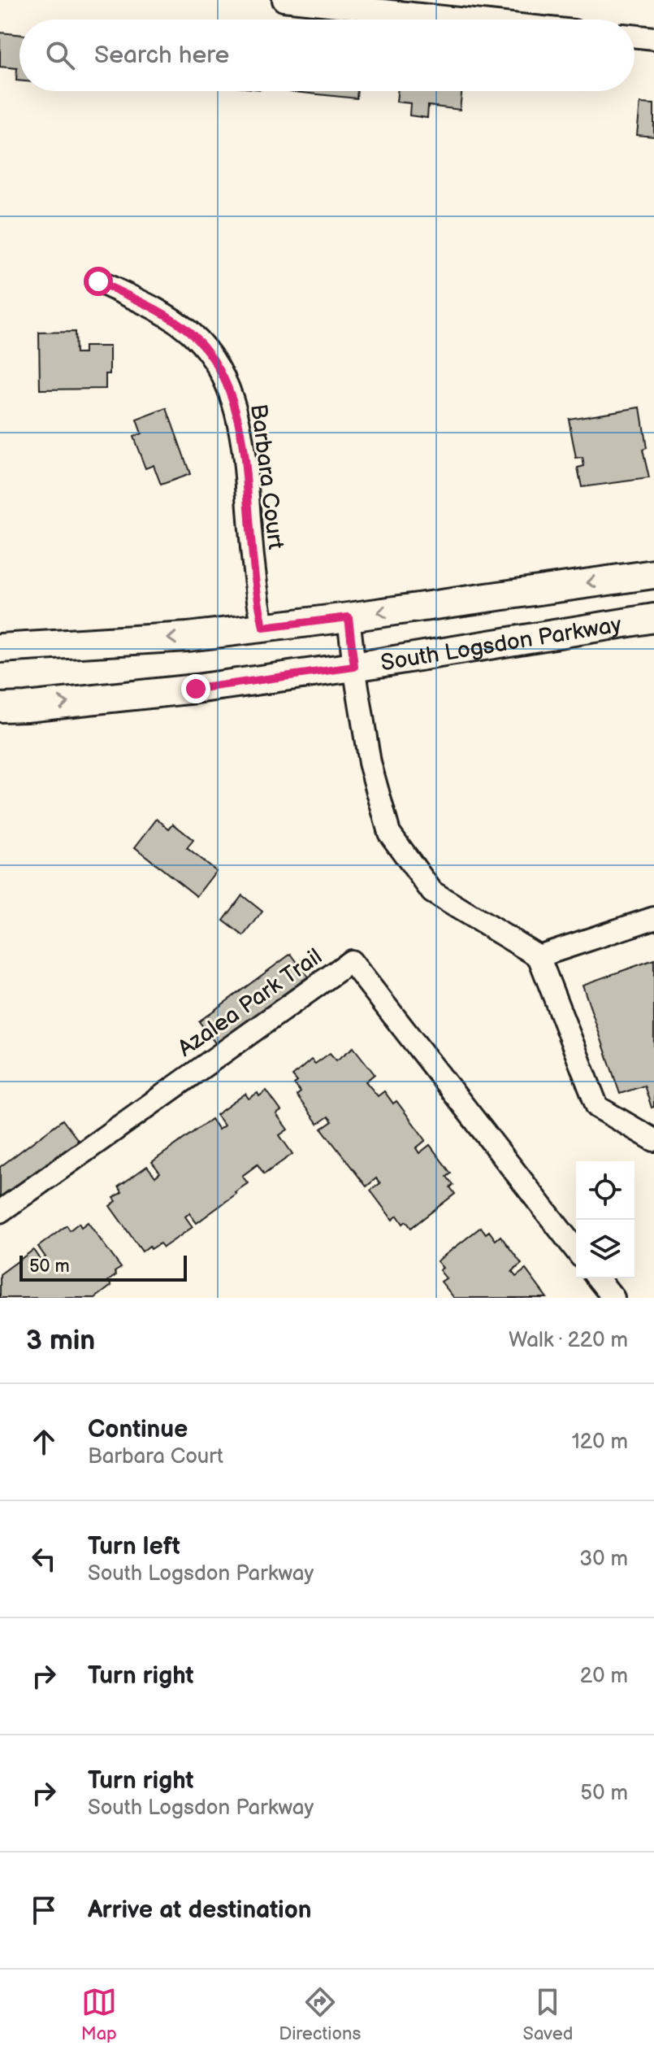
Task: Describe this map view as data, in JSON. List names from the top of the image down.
{
  "streets": {
    "main road": ["South Logsdon Parkway"],
    "street": ["Barbara Court", "Azalea Park Trail"]
  },
  "crossings": [
    ["Barbara Court", "South Logsdon Parkway"]
  ],
  "scale_bar": "50 m",
  "page": {
    "search": "Search here",
    "scale": "50 m",
    "heading": ["3 min", "Walk · 220 m"],
    "list": [
      ["Continue", "Barbara Court", "120 m"],
      ["Turn left", "South Logsdon Parkway", "30 m"],
      ["Turn right", "20 m"],
      ["Turn right", "South Logsdon Parkway", "50 m"],
      "Arrive at destination"
    ],
    "nav": ["Map", "Directions", "Saved"]
  }
}
